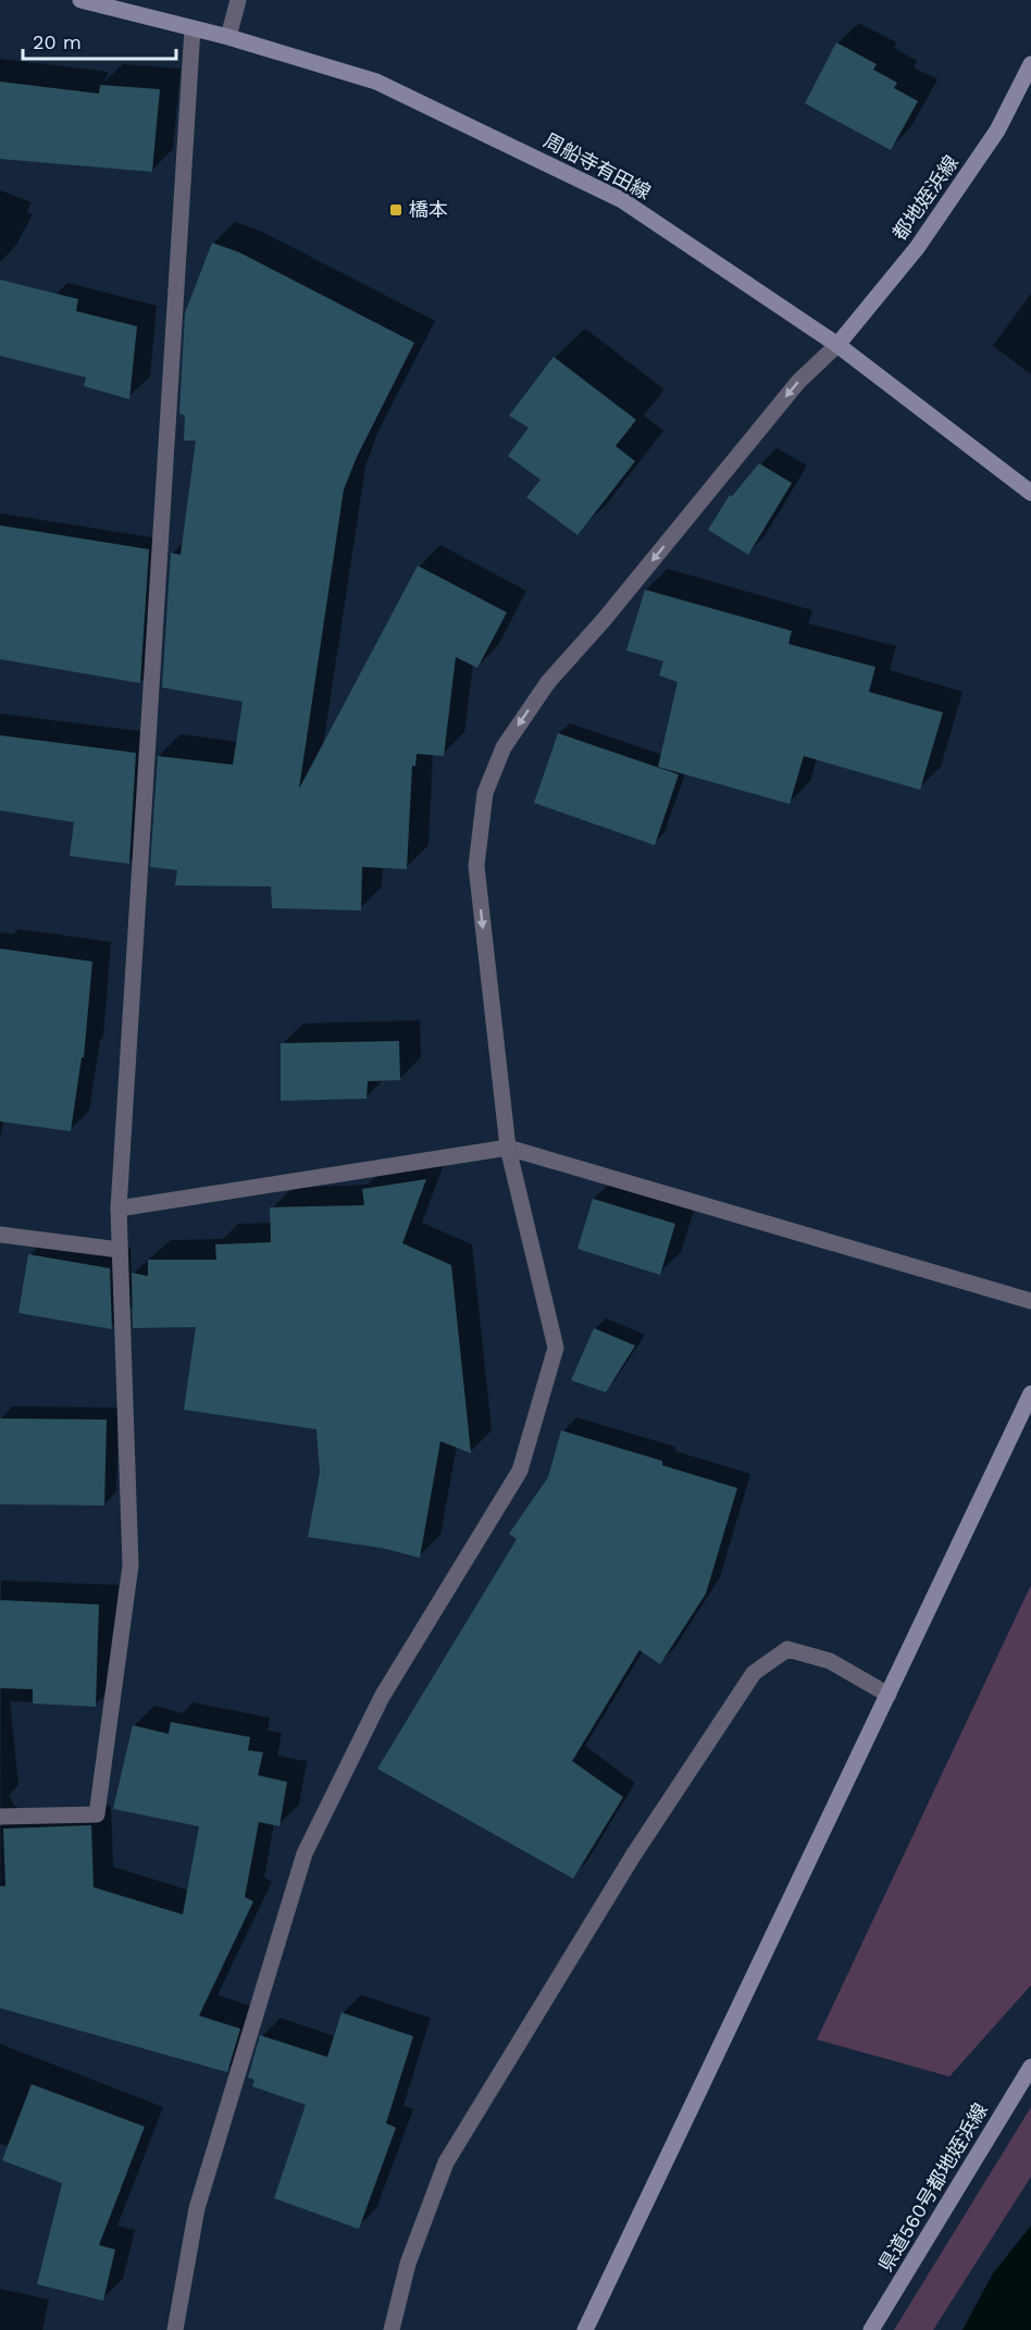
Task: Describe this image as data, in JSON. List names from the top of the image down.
{
  "streets": {
    "main road": ["周船寺有田線", "都地姪浜線", "県道560号都地姪浜線"]
  },
  "crossings": [
    ["周船寺有田線", "都地姪浜線"]
  ],
  "places": {
    "transit": ["橋本"]
  },
  "scale_bar": "20 m"
}
